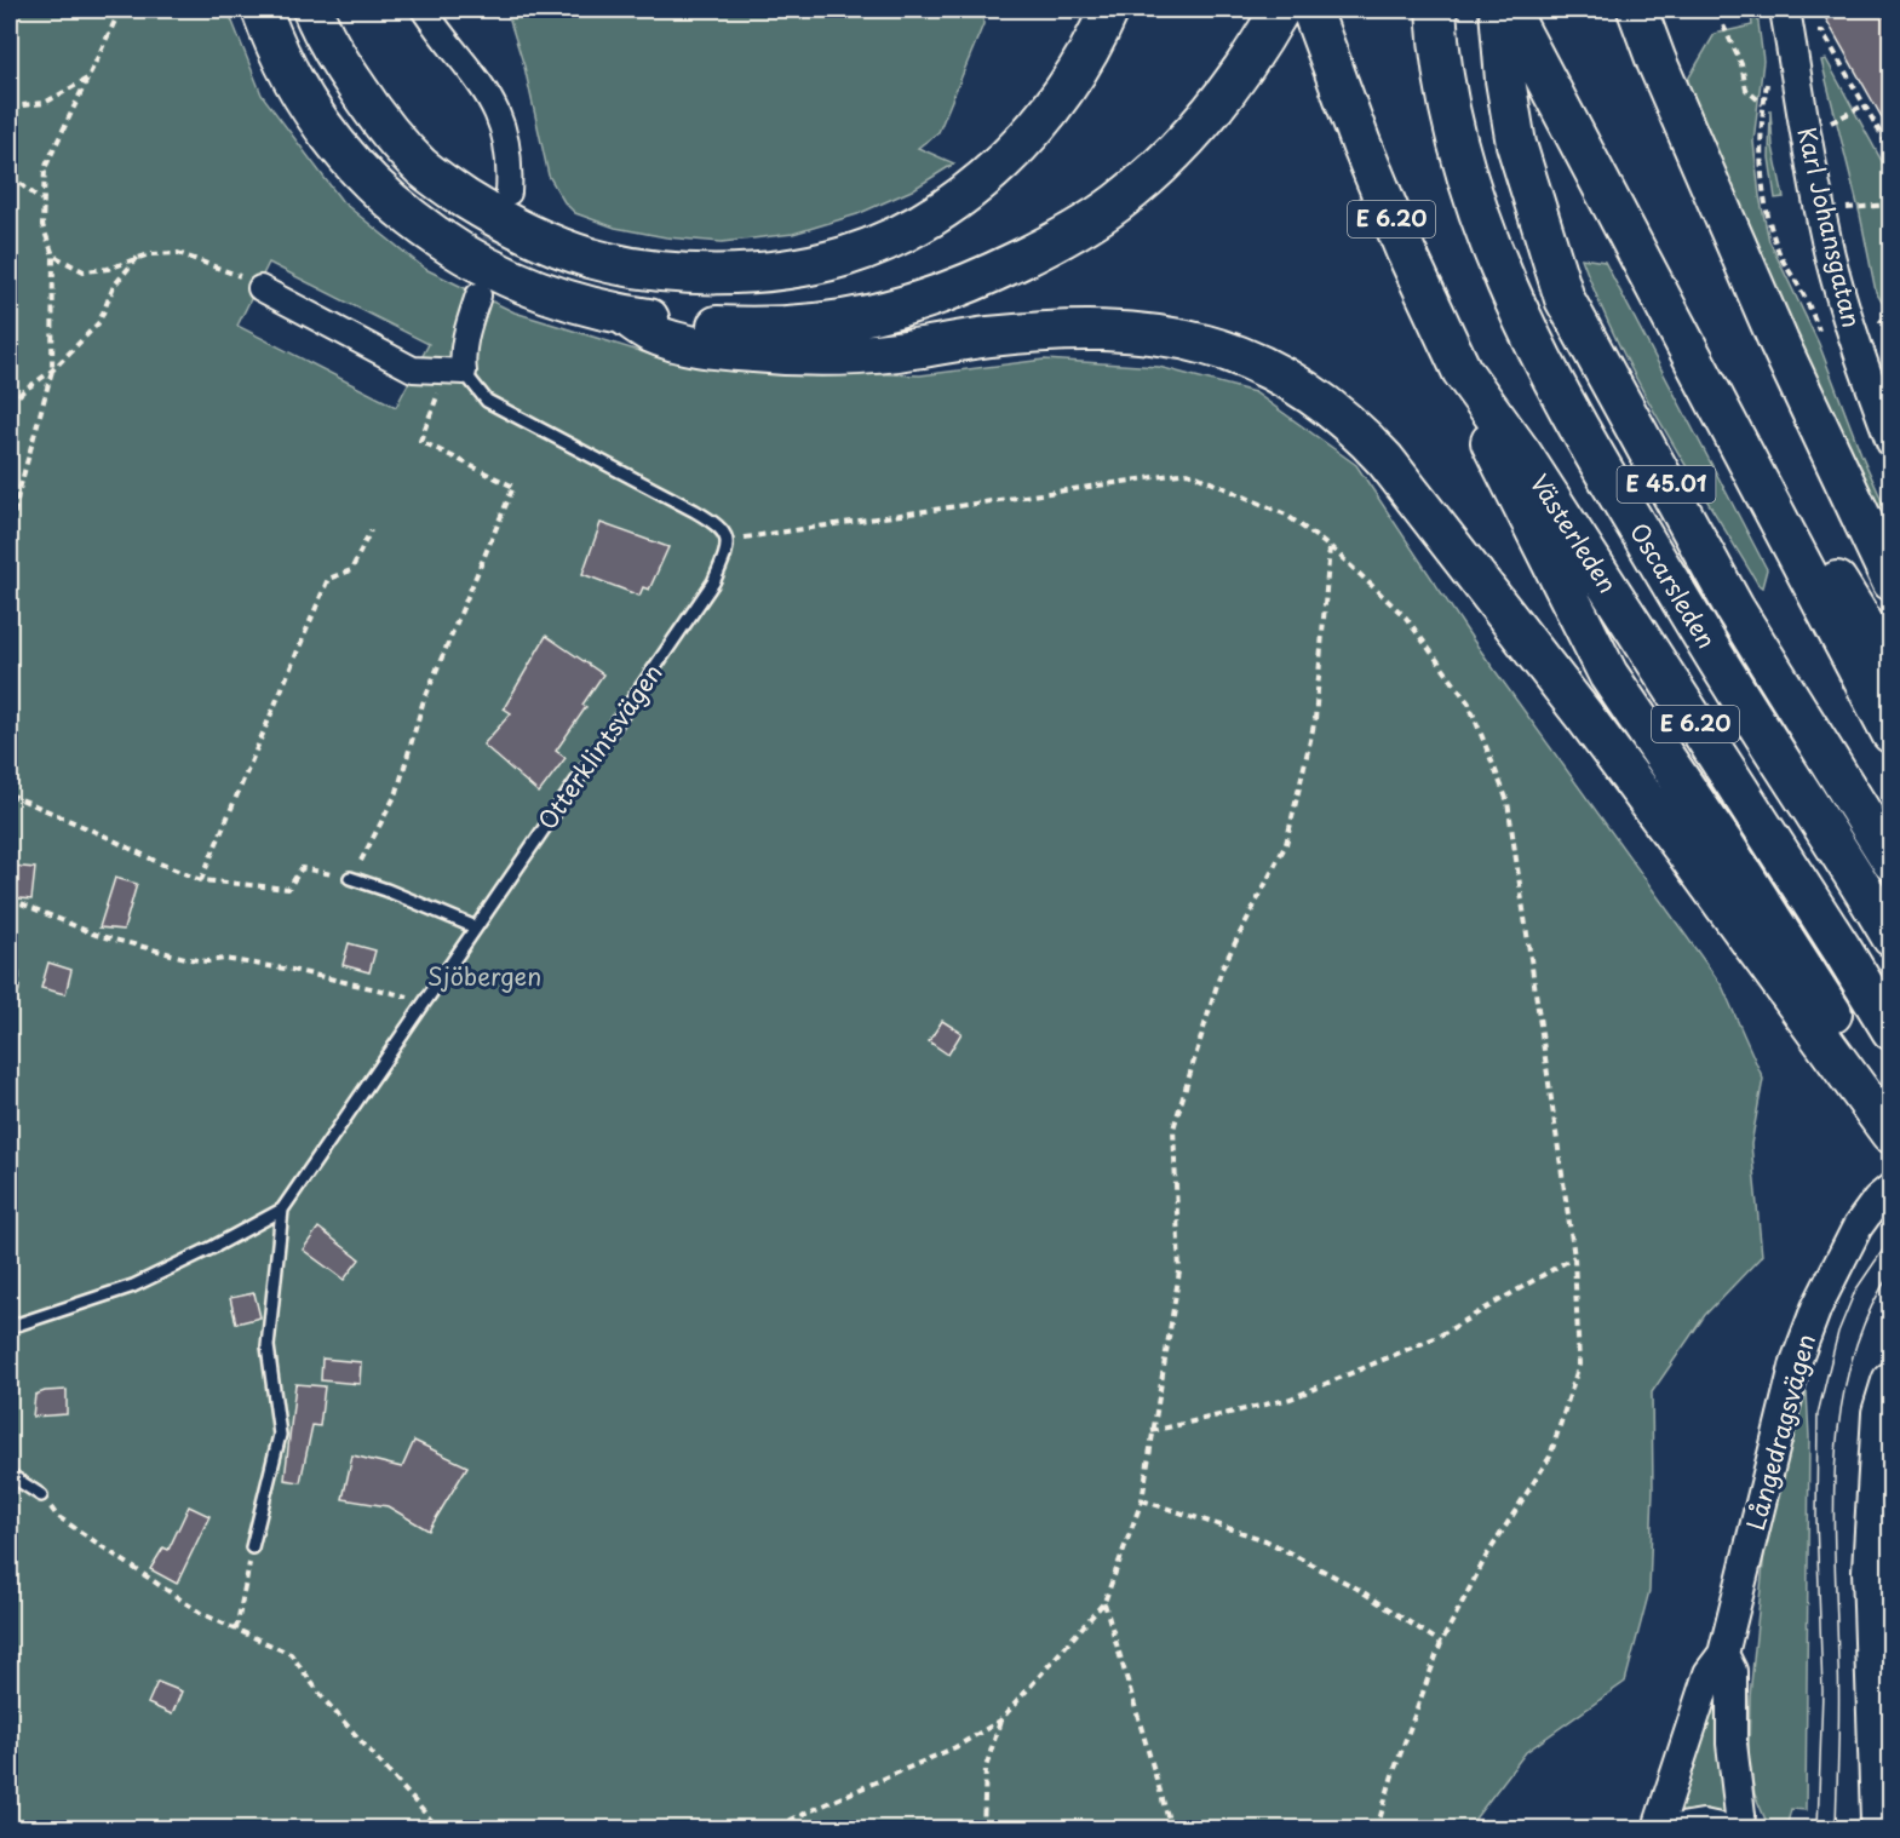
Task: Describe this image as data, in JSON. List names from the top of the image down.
{
  "streets": {
    "highway": [
      "E 6.20",
      "E 45.01",
      "Västerleden",
      "Oscarsleden"
    ],
    "street": ["Karl Johansgatan", "Långedragsvägen"],
    "lane": ["Otterklintsvägen"]
  },
  "parks": ["Sjöbergen"]
}
